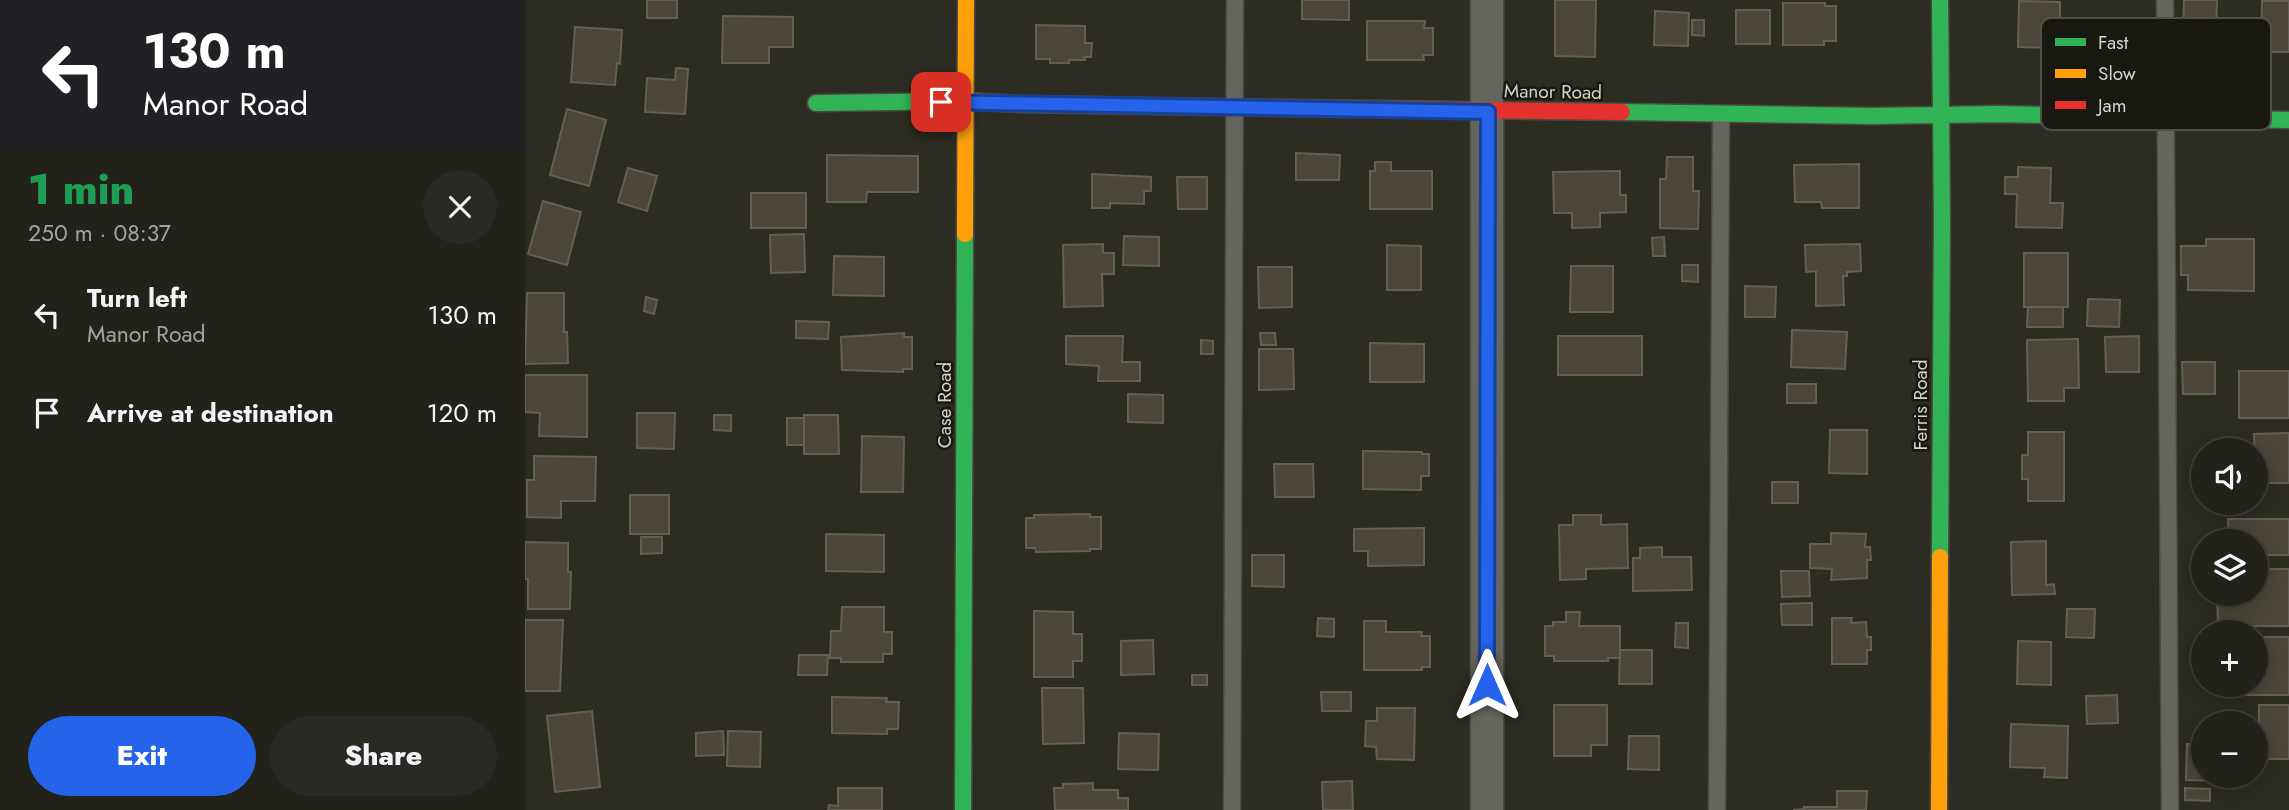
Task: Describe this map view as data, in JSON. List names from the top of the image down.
{
  "streets": {
    "street": ["Manor Road", "Case Road", "Ferris Road"]
  },
  "crossings": [
    ["Manor Road", "Case Road"],
    ["Manor Road", "Ferris Road"]
  ],
  "legend": ["Fast", "Slow", "Jam"],
  "page": {
    "turn": ["130 m", "Manor Road"],
    "heading": ["1 min", "250 m · 08:37"],
    "list": [
      {
        "name": "Turn left",
        "note": "Manor Road",
        "value": "130 m"
      },
      {
        "name": "Arrive at destination",
        "value": "120 m"
      }
    ],
    "map_buttons": ["+", "−"],
    "buttons": ["Exit", "Share"]
  }
}
